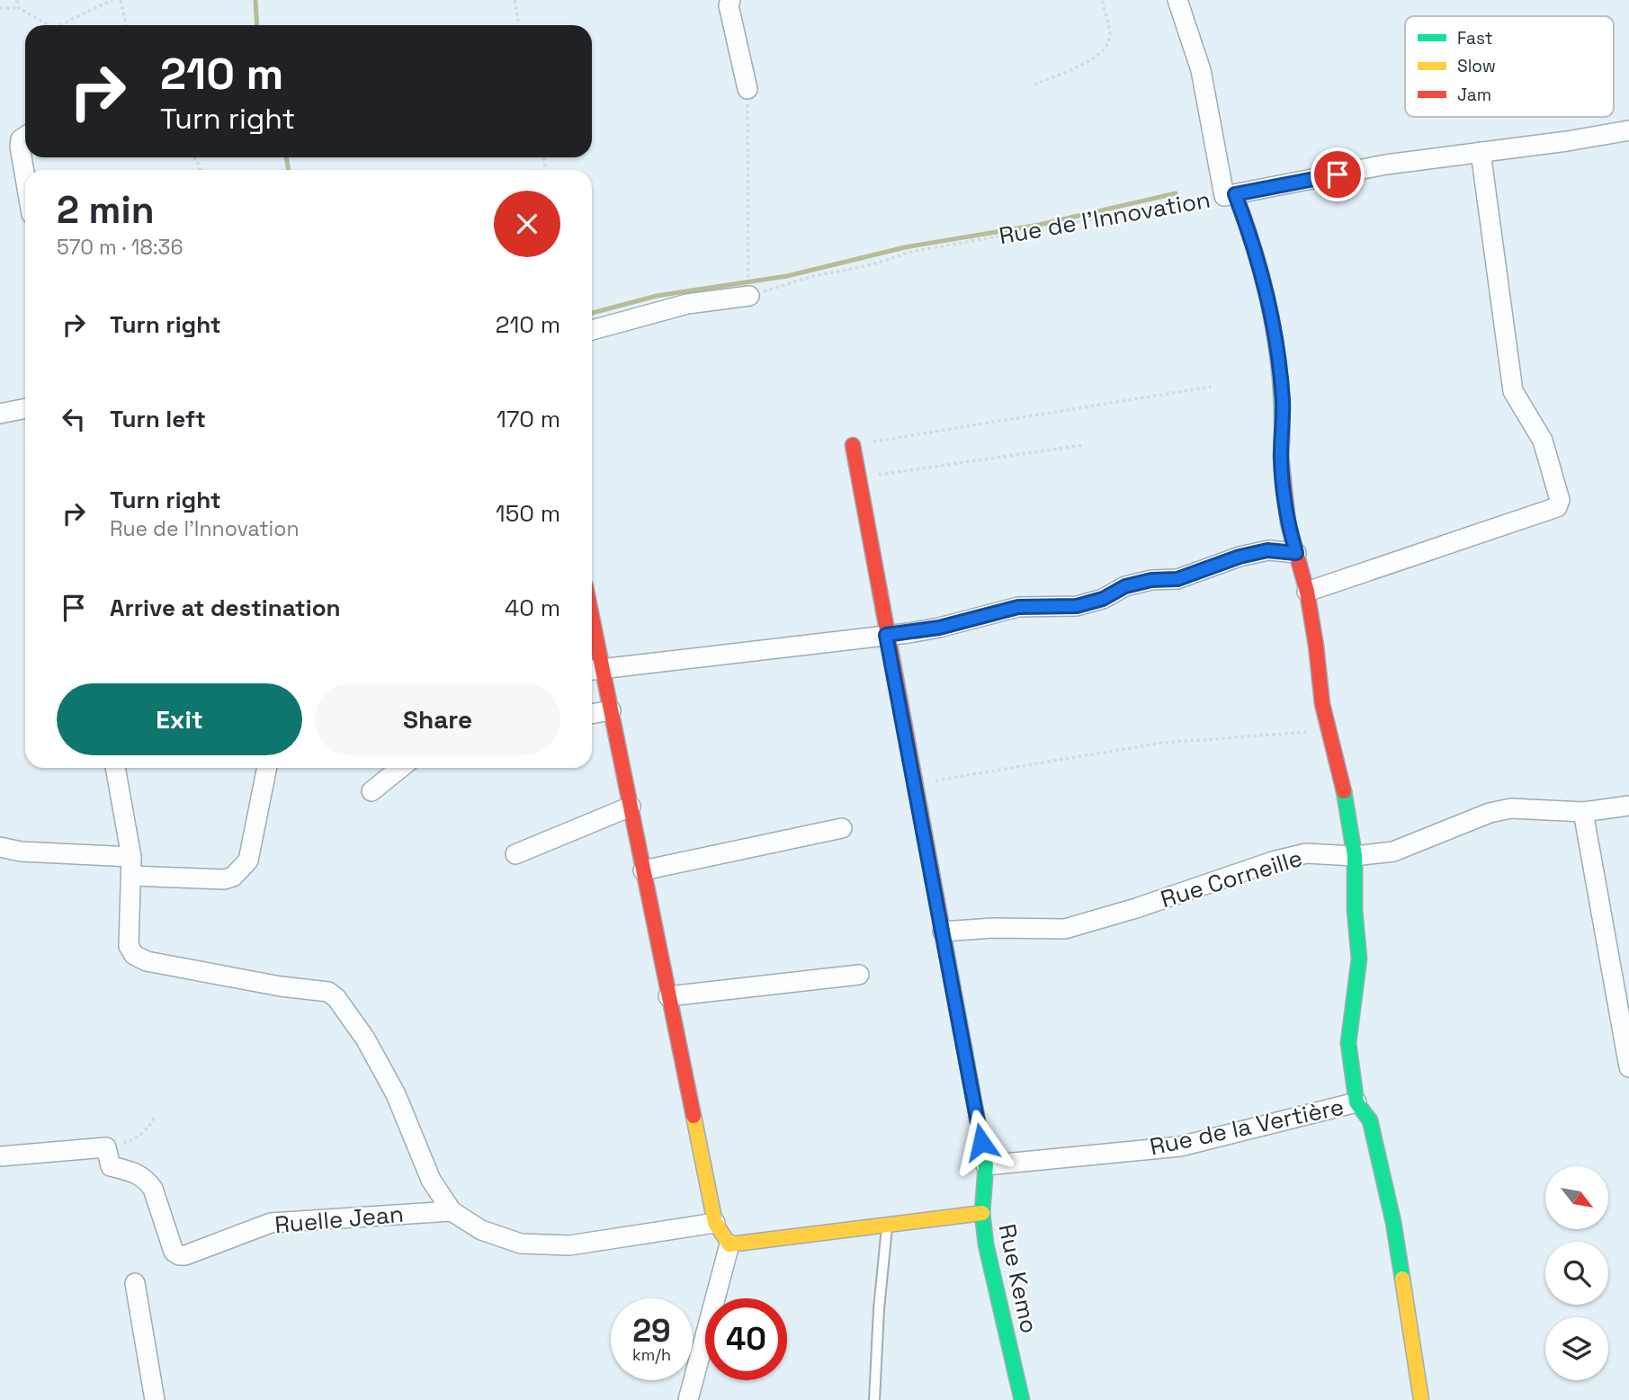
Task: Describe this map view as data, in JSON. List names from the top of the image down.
{
  "streets": {
    "street": [
      "Rue de l'Innovation",
      "Rue Corneille",
      "Rue de la Vertière",
      "Ruelle Jean",
      "Rue Kemo"
    ]
  },
  "crossings": [
    ["Rue Corneille", "Rue Kemo"],
    ["Rue de la Vertière", "Rue Kemo"]
  ],
  "legend": ["Fast", "Slow", "Jam"],
  "north": "bottom right",
  "page": {
    "turn": ["210 m", "Turn right"],
    "heading": ["2 min", "570 m · 18:36"],
    "list": [
      {
        "name": "Turn right",
        "value": "210 m"
      },
      {
        "name": "Turn left",
        "value": "170 m"
      },
      {
        "name": "Turn right",
        "note": "Rue de l'Innovation",
        "value": "150 m"
      },
      {
        "name": "Arrive at destination",
        "value": "40 m"
      }
    ],
    "buttons": ["Exit", "Share"],
    "speed": "29 km/h",
    "limit": "40"
  }
}
